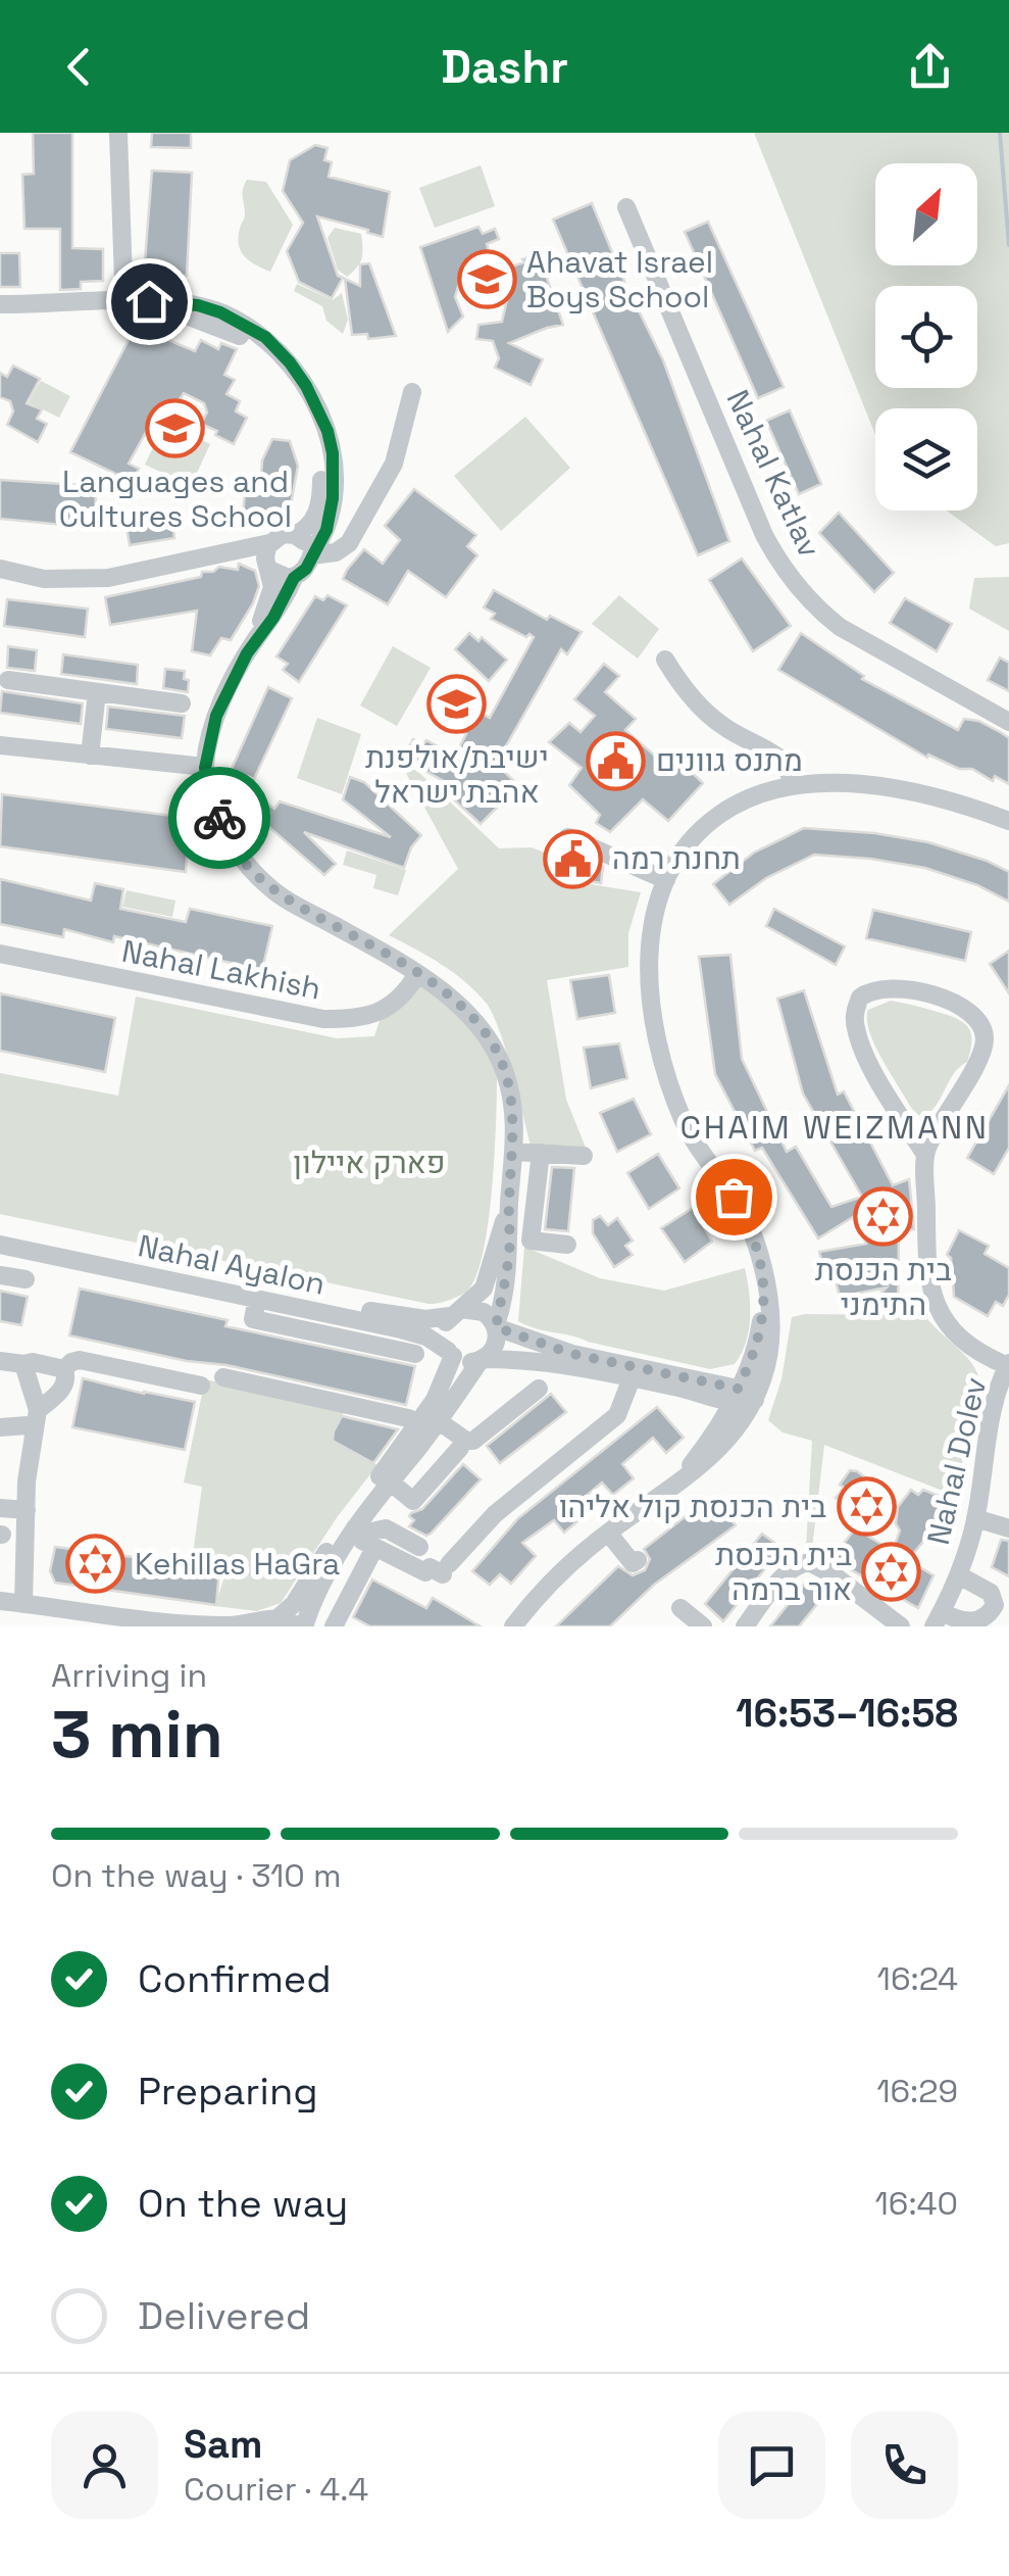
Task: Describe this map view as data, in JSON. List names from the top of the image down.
{
  "streets": {
    "street": [
      "Nahal Katlav",
      "Nahal Lakhish",
      "Nahal Ayalon",
      "Nahal Dolev"
    ]
  },
  "districts": ["CHAIM WEIZMANN"],
  "parks": ["פארק איילון"],
  "places": {
    "school or university": ["Ahavat Israel Boys School", "Languages and Cultures School", "ישיבת/אולפנת אהבת ישראל"],
    "public building": ["מתנס גוונים", "תחנת רמה"],
    "synagogue": [
      "בית הכנסת התימני",
      "בית הכנסת קול אליהו",
      "Kehillas HaGra",
      "בית הכנסת אור ברמה"
    ]
  },
  "north": "top right",
  "page": {
    "header": "Dashr",
    "heading": ["3 min", "Arriving in", "16:53–16:58"],
    "panel": ["Sam", "Courier · 4.4"],
    "bar": "On the way · 310 m",
    "list": [
      ["Confirmed", "16:24"],
      ["Preparing", "16:29"],
      ["On the way", "16:40"],
      "Delivered"
    ]
  }
}
